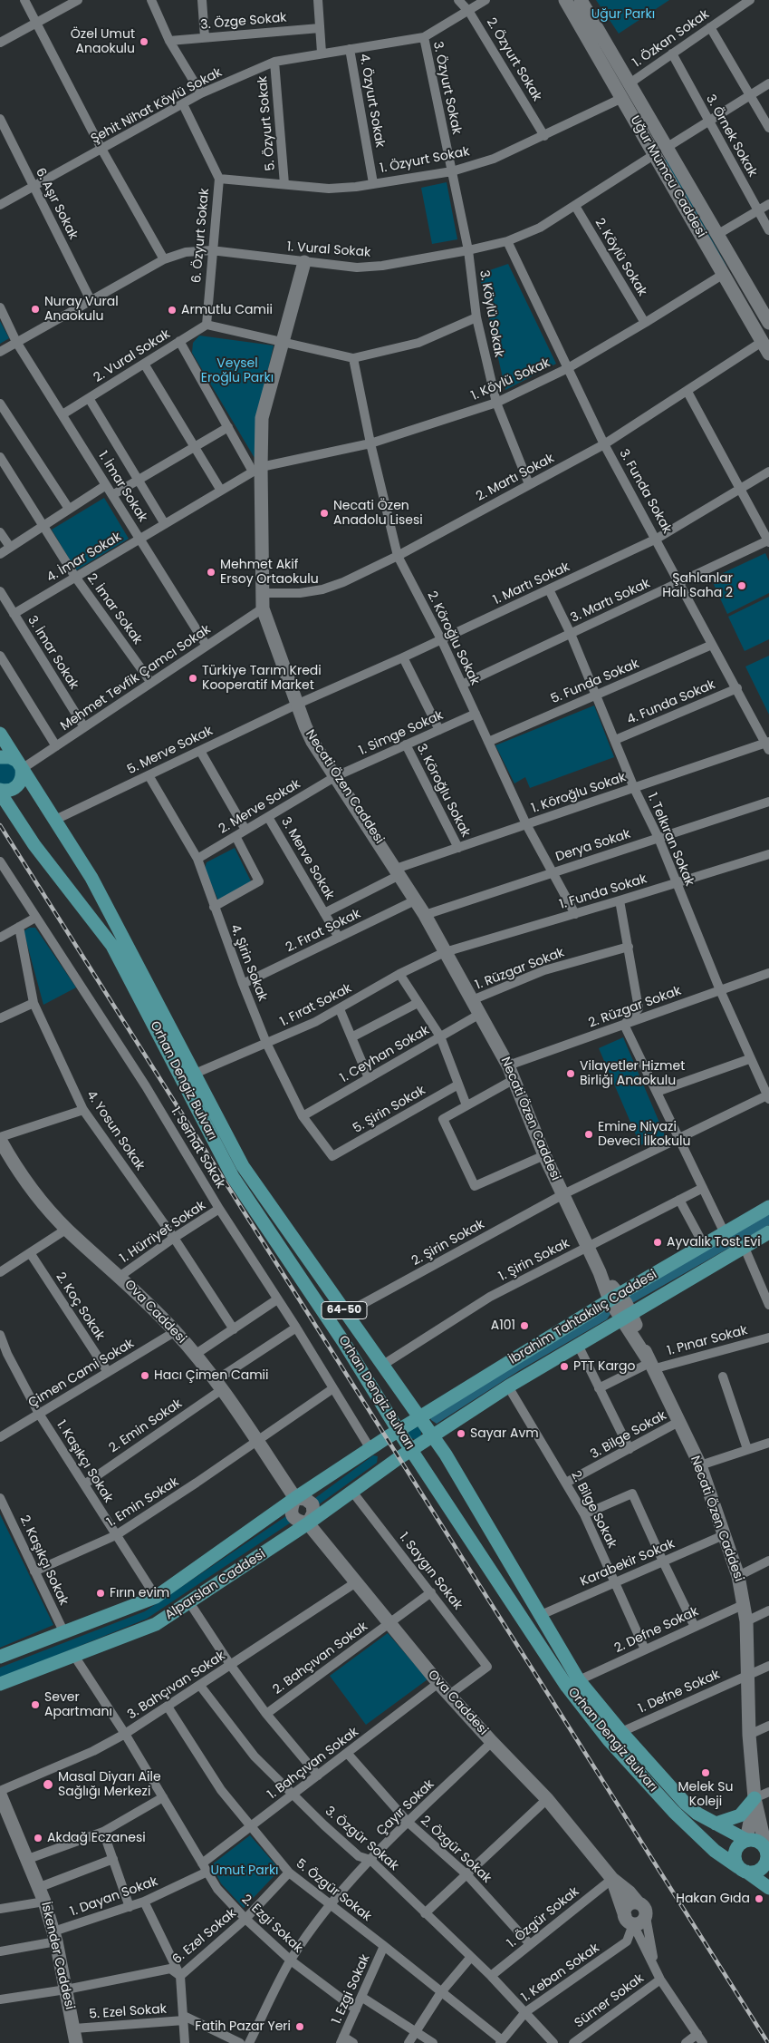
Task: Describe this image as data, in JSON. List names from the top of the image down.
{
  "streets": {
    "main road": [
      "Orhan Dengiz Bulvarı",
      "64-50",
      "İbrahim Tahtakılıç Caddesi",
      "Alparslan Caddesi"
    ],
    "street": [
      "3. Özge Sokak",
      "1. Özkan Sokak",
      "2. Özyurt Sokak",
      "3. Özyurt Sokak",
      "4. Özyurt Sokak",
      "Şehit Nihat Köylü Sokak",
      "5. Özyurt Sokak",
      "3. Örnek Sokak",
      "1. Özyurt Sokak",
      "Uğur Mumcu Caddesi",
      "6. Aşır Sokak",
      "6. Özyurt Sokak",
      "1. Vural Sokak",
      "2. Köylü Sokak",
      "3. Köylü Sokak",
      "2. Vural Sokak",
      "1. Köylü Sokak",
      "2. Martı Sokak",
      "1. İmar Sokak",
      "3. Funda Sokak",
      "4. İmar Sokak",
      "1. Martı Sokak",
      "3. Martı Sokak",
      "2. İmar Sokak",
      "2. Köroğlu Sokak",
      "3. İmar Sokak",
      "Mehmet Tevfik Çamcı Sokak",
      "5. Funda Sokak",
      "4. Funda Sokak",
      "1. Simge Sokak",
      "5. Merve Sokak",
      "Necati Özen Caddesi",
      "3. Köroğlu Sokak",
      "1. Köroğlu Sokak",
      "2. Merve Sokak",
      "1. Telkıran Sokak",
      "Derya Sokak",
      "3. Merve Sokak",
      "1. Funda Sokak",
      "2. Fırat Sokak",
      "4. Şirin Sokak",
      "1. Rüzgar Sokak",
      "1. Fırat Sokak",
      "2. Rüzgar Sokak",
      "1. Ceyhan Sokak",
      "5. Şirin Sokak",
      "4. Yosun Sokak",
      "1. Serhat Sokak",
      "1. Hürriyet Sokak",
      "2. Şirin Sokak",
      "1. Şirin Sokak",
      "2. Koç Sokak",
      "Ova Caddesi",
      "1. Pınar Sokak",
      "Çimen Cami Sokak",
      "2. Emin Sokak",
      "3. Bilge Sokak",
      "1. Kaşıkçı Sokak",
      "1. Emin Sokak",
      "2. Bilge Sokak",
      "2. Kaşıkçı Sokak",
      "Karabekir Sokak",
      "1. Saygın Sokak",
      "2. Defne Sokak",
      "2. Bahçıvan Sokak",
      "3. Bahçıvan Sokak",
      "1. Defne Sokak",
      "1. Bahçıvan Sokak",
      "Çayır Sokak",
      "3. Özgür Sokak",
      "2. Özgür Sokak",
      "5. Özgür Sokak",
      "1. Dayan Sokak",
      "1. Özgür Sokak",
      "2. Ezgi Sokak",
      "6. Ezel Sokak",
      "İskender Caddesi",
      "1. Keban Sokak",
      "1. Ezgi Sokak",
      "Sümer Sokak",
      "5. Ezel Sokak"
    ]
  },
  "crossings": [
    ["1. Özkan Sokak", "3. Örnek Sokak"],
    ["1. Özkan Sokak", "Uğur Mumcu Caddesi"],
    ["2. Özyurt Sokak", "Şehit Nihat Köylü Sokak"],
    ["2. Özyurt Sokak", "1. Özyurt Sokak"],
    ["3. Özyurt Sokak", "Şehit Nihat Köylü Sokak"],
    ["3. Özyurt Sokak", "1. Özyurt Sokak"],
    ["3. Özyurt Sokak", "1. Vural Sokak"],
    ["3. Özyurt Sokak", "3. Köylü Sokak"],
    ["4. Özyurt Sokak", "Şehit Nihat Köylü Sokak"],
    ["4. Özyurt Sokak", "1. Özyurt Sokak"],
    ["Şehit Nihat Köylü Sokak", "5. Özyurt Sokak"],
    ["Şehit Nihat Köylü Sokak", "6. Aşır Sokak"],
    ["Şehit Nihat Köylü Sokak", "6. Özyurt Sokak"],
    ["5. Özyurt Sokak", "1. Özyurt Sokak"],
    ["1. Özyurt Sokak", "Uğur Mumcu Caddesi"],
    ["1. Özyurt Sokak", "6. Özyurt Sokak"],
    ["Uğur Mumcu Caddesi", "1. Vural Sokak"],
    ["Uğur Mumcu Caddesi", "1. Köylü Sokak"],
    ["Uğur Mumcu Caddesi", "2. Martı Sokak"],
    ["6. Aşır Sokak", "1. Vural Sokak"],
    ["6. Özyurt Sokak", "1. Vural Sokak"],
    ["6. Özyurt Sokak", "2. Vural Sokak"],
    ["1. Vural Sokak", "2. Köylü Sokak"],
    ["1. Vural Sokak", "3. Köylü Sokak"],
    ["1. Vural Sokak", "1. İmar Sokak"],
    ["1. Vural Sokak", "3. Funda Sokak"],
    ["1. Vural Sokak", "Necati Özen Caddesi"],
    ["2. Köylü Sokak", "1. Köylü Sokak"],
    ["3. Köylü Sokak", "1. Köylü Sokak"],
    ["3. Köylü Sokak", "2. Martı Sokak"],
    ["2. Vural Sokak", "1. İmar Sokak"],
    ["1. Köylü Sokak", "3. Funda Sokak"],
    ["1. Köylü Sokak", "4. İmar Sokak"],
    ["1. Köylü Sokak", "2. Köroğlu Sokak"],
    ["1. Köylü Sokak", "Necati Özen Caddesi"],
    ["2. Martı Sokak", "3. Funda Sokak"],
    ["2. Martı Sokak", "2. Köroğlu Sokak"],
    ["2. Martı Sokak", "Necati Özen Caddesi"],
    ["1. İmar Sokak", "4. İmar Sokak"],
    ["1. İmar Sokak", "Mehmet Tevfik Çamcı Sokak"],
    ["3. Funda Sokak", "1. Martı Sokak"],
    ["3. Funda Sokak", "3. Martı Sokak"],
    ["3. Funda Sokak", "5. Funda Sokak"],
    ["3. Funda Sokak", "4. Funda Sokak"],
    ["3. Funda Sokak", "1. Köroğlu Sokak"],
    ["4. İmar Sokak", "2. İmar Sokak"],
    ["4. İmar Sokak", "3. İmar Sokak"],
    ["4. İmar Sokak", "Necati Özen Caddesi"],
    ["1. Martı Sokak", "2. Köroğlu Sokak"],
    ["1. Martı Sokak", "5. Merve Sokak"],
    ["1. Martı Sokak", "Necati Özen Caddesi"],
    ["1. Martı Sokak", "1. Telkıran Sokak"],
    ["3. Martı Sokak", "2. Köroğlu Sokak"],
    ["3. Martı Sokak", "1. Telkıran Sokak"],
    ["2. İmar Sokak", "Mehmet Tevfik Çamcı Sokak"],
    ["2. Köroğlu Sokak", "5. Funda Sokak"],
    ["2. Köroğlu Sokak", "1. Simge Sokak"],
    ["2. Köroğlu Sokak", "1. Köroğlu Sokak"],
    ["2. Köroğlu Sokak", "Derya Sokak"],
    ["2. Köroğlu Sokak", "1. Funda Sokak"],
    ["3. İmar Sokak", "Mehmet Tevfik Çamcı Sokak"],
    ["Mehmet Tevfik Çamcı Sokak", "Necati Özen Caddesi"],
    ["Mehmet Tevfik Çamcı Sokak", "Orhan Dengiz Bulvarı"],
    ["5. Funda Sokak", "1. Telkıran Sokak"],
    ["4. Funda Sokak", "1. Telkıran Sokak"],
    ["1. Simge Sokak", "Necati Özen Caddesi"],
    ["1. Simge Sokak", "3. Köroğlu Sokak"],
    ["1. Simge Sokak", "2. Merve Sokak"],
    ["5. Merve Sokak", "Necati Özen Caddesi"],
    ["5. Merve Sokak", "4. Şirin Sokak"],
    ["5. Merve Sokak", "Orhan Dengiz Bulvarı"],
    ["Necati Özen Caddesi", "1. Köroğlu Sokak"],
    ["Necati Özen Caddesi", "2. Merve Sokak"],
    ["Necati Özen Caddesi", "Derya Sokak"],
    ["Necati Özen Caddesi", "1. Funda Sokak"],
    ["Necati Özen Caddesi", "2. Fırat Sokak"],
    ["Necati Özen Caddesi", "1. Rüzgar Sokak"],
    ["Necati Özen Caddesi", "1. Fırat Sokak"],
    ["Necati Özen Caddesi", "2. Rüzgar Sokak"],
    ["Necati Özen Caddesi", "1. Ceyhan Sokak"],
    ["Necati Özen Caddesi", "2. Şirin Sokak"],
    ["Necati Özen Caddesi", "1. Şirin Sokak"],
    ["Necati Özen Caddesi", "İbrahim Tahtakılıç Caddesi"],
    ["Necati Özen Caddesi", "1. Pınar Sokak"],
    ["Necati Özen Caddesi", "3. Bilge Sokak"],
    ["Necati Özen Caddesi", "Karabekir Sokak"],
    ["Necati Özen Caddesi", "2. Defne Sokak"],
    ["Necati Özen Caddesi", "1. Defne Sokak"],
    ["3. Köroğlu Sokak", "1. Köroğlu Sokak"],
    ["1. Köroğlu Sokak", "1. Telkıran Sokak"],
    ["1. Köroğlu Sokak", "3. Merve Sokak"],
    ["2. Merve Sokak", "3. Merve Sokak"],
    ["2. Merve Sokak", "4. Şirin Sokak"],
    ["1. Telkıran Sokak", "Derya Sokak"],
    ["1. Telkıran Sokak", "1. Funda Sokak"],
    ["1. Telkıran Sokak", "2. Rüzgar Sokak"],
    ["1. Telkıran Sokak", "2. Şirin Sokak"],
    ["3. Merve Sokak", "2. Fırat Sokak"],
    ["1. Funda Sokak", "1. Fırat Sokak"],
    ["2. Fırat Sokak", "4. Şirin Sokak"],
    ["4. Şirin Sokak", "1. Fırat Sokak"],
    ["4. Şirin Sokak", "1. Ceyhan Sokak"],
    ["4. Şirin Sokak", "5. Şirin Sokak"],
    ["1. Fırat Sokak", "Orhan Dengiz Bulvarı"],
    ["Orhan Dengiz Bulvarı", "2. Şirin Sokak"],
    ["Orhan Dengiz Bulvarı", "1. Şirin Sokak"],
    ["Orhan Dengiz Bulvarı", "İbrahim Tahtakılıç Caddesi"],
    ["Orhan Dengiz Bulvarı", "Karabekir Sokak"],
    ["Orhan Dengiz Bulvarı", "Alparslan Caddesi"],
    ["Orhan Dengiz Bulvarı", "2. Defne Sokak"],
    ["Orhan Dengiz Bulvarı", "1. Defne Sokak"],
    ["4. Yosun Sokak", "1. Hürriyet Sokak"],
    ["1. Serhat Sokak", "1. Hürriyet Sokak"],
    ["1. Serhat Sokak", "2. Emin Sokak"],
    ["1. Serhat Sokak", "1. Emin Sokak"],
    ["1. Serhat Sokak", "Alparslan Caddesi"],
    ["1. Hürriyet Sokak", "Ova Caddesi"],
    ["2. Koç Sokak", "Çimen Cami Sokak"],
    ["Ova Caddesi", "Çimen Cami Sokak"],
    ["Ova Caddesi", "2. Emin Sokak"],
    ["Ova Caddesi", "1. Emin Sokak"],
    ["Ova Caddesi", "1. Saygın Sokak"],
    ["Ova Caddesi", "Alparslan Caddesi"],
    ["Ova Caddesi", "2. Bahçıvan Sokak"],
    ["Ova Caddesi", "3. Bahçıvan Sokak"],
    ["Ova Caddesi", "1. Bahçıvan Sokak"],
    ["Ova Caddesi", "Çayır Sokak"],
    ["Ova Caddesi", "1. Özgür Sokak"],
    ["İbrahim Tahtakılıç Caddesi", "2. Bilge Sokak"],
    ["İbrahim Tahtakılıç Caddesi", "Alparslan Caddesi"],
    ["Çimen Cami Sokak", "1. Kaşıkçı Sokak"],
    ["2. Emin Sokak", "1. Kaşıkçı Sokak"],
    ["3. Bilge Sokak", "2. Bilge Sokak"],
    ["1. Kaşıkçı Sokak", "1. Emin Sokak"],
    ["1. Kaşıkçı Sokak", "Alparslan Caddesi"],
    ["1. Emin Sokak", "2. Kaşıkçı Sokak"],
    ["2. Bilge Sokak", "Karabekir Sokak"],
    ["2. Bilge Sokak", "2. Defne Sokak"],
    ["2. Kaşıkçı Sokak", "Alparslan Caddesi"],
    ["1. Saygın Sokak", "Alparslan Caddesi"],
    ["1. Saygın Sokak", "2. Bahçıvan Sokak"],
    ["Alparslan Caddesi", "2. Ezgi Sokak"],
    ["3. Bahçıvan Sokak", "3. Özgür Sokak"],
    ["3. Bahçıvan Sokak", "5. Özgür Sokak"],
    ["3. Bahçıvan Sokak", "2. Ezgi Sokak"],
    ["1. Bahçıvan Sokak", "3. Özgür Sokak"],
    ["1. Bahçıvan Sokak", "2. Özgür Sokak"],
    ["1. Bahçıvan Sokak", "5. Özgür Sokak"],
    ["1. Bahçıvan Sokak", "1. Dayan Sokak"],
    ["1. Bahçıvan Sokak", "2. Ezgi Sokak"],
    ["Çayır Sokak", "3. Özgür Sokak"],
    ["Çayır Sokak", "2. Özgür Sokak"],
    ["Çayır Sokak", "5. Özgür Sokak"],
    ["Çayır Sokak", "2. Ezgi Sokak"],
    ["3. Özgür Sokak", "1. Özgür Sokak"],
    ["3. Özgür Sokak", "1. Keban Sokak"],
    ["2. Özgür Sokak", "1. Özgür Sokak"],
    ["5. Özgür Sokak", "6. Ezel Sokak"],
    ["5. Özgür Sokak", "1. Keban Sokak"],
    ["5. Özgür Sokak", "1. Ezgi Sokak"],
    ["1. Dayan Sokak", "2. Ezgi Sokak"],
    ["1. Dayan Sokak", "İskender Caddesi"],
    ["2. Ezgi Sokak", "6. Ezel Sokak"],
    ["2. Ezgi Sokak", "1. Ezgi Sokak"],
    ["6. Ezel Sokak", "İskender Caddesi"],
    ["İskender Caddesi", "5. Ezel Sokak"]
  ],
  "parks": ["Uğur Parkı", "Veysel Eroğlu Parkı", "Umut Parkı"],
  "places": [
    "Özel Umut Anaokulu",
    "Nuray Vural Anaokulu",
    "Armutlu Camii",
    "Necati Özen Anadolu Lisesi",
    "Mehmet Akif Ersoy Ortaokulu",
    "Şahlanlar Halı Saha 2",
    "Türkiye Tarım Kredi Kooperatif Market",
    "Vilayetler Hizmet Birliği Anaokulu",
    "Emine Niyazi Deveci İlkokulu",
    "Ayvalık Tost Evi",
    "A101",
    "PTT Kargo",
    "Hacı Çimen Camii",
    "Sayar Avm",
    "Fırın evim",
    "Sever Apartmanı",
    "Melek Su Koleji",
    "Masal Diyarı Aile Sağlığı Merkezi",
    "Akdağ Eczanesi",
    "Hakan Gıda",
    "Fatih Pazar Yeri"
  ]
}
